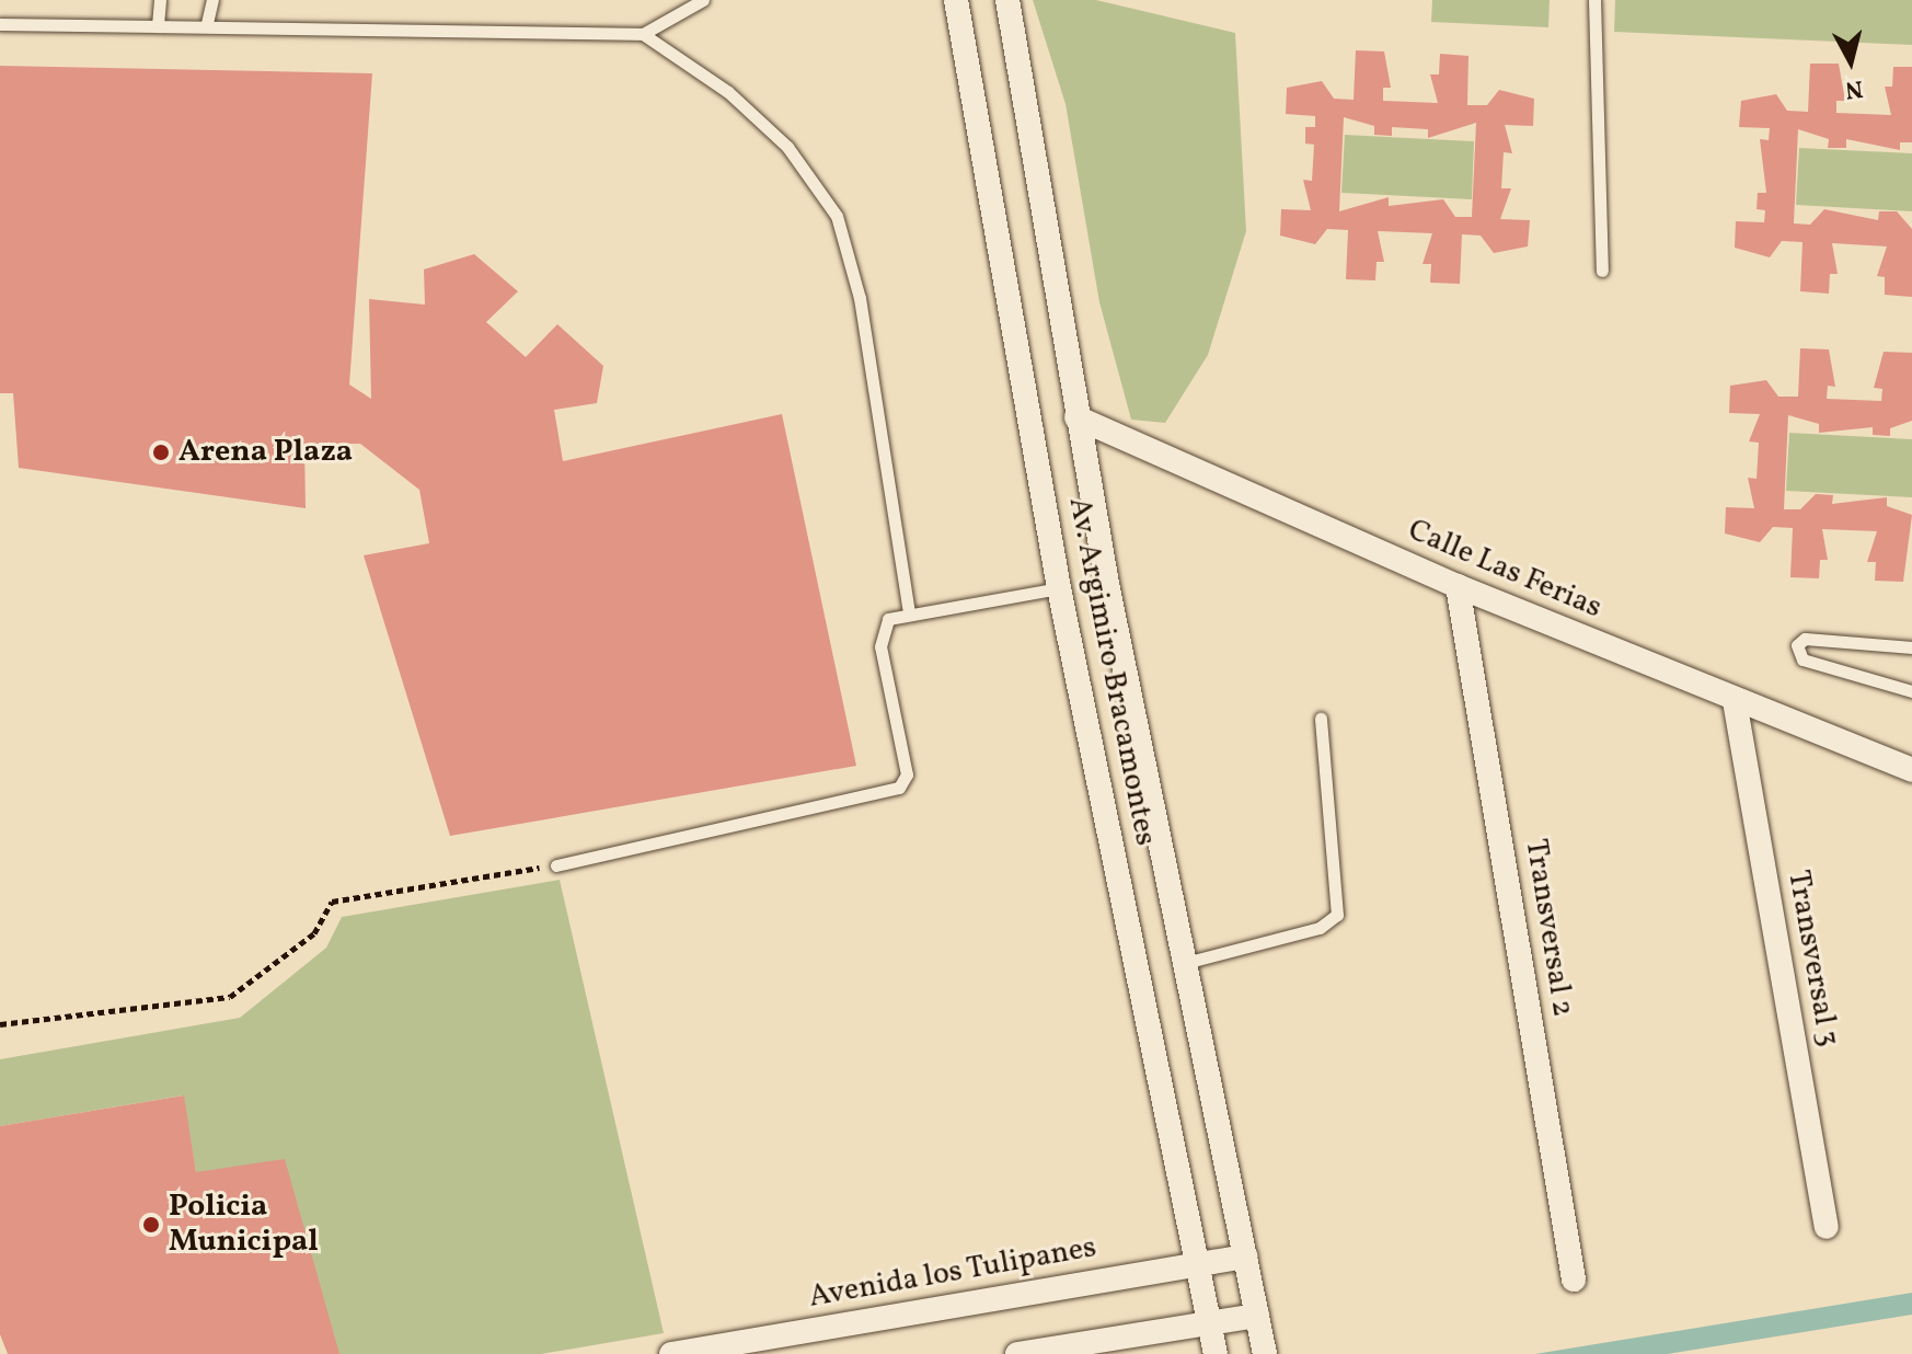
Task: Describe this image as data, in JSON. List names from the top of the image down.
{
  "streets": {
    "street": [
      "Calle Las Ferias",
      "Av. Argimiro Bracamontes",
      "Transversal 2",
      "Transversal 3",
      "Avenida los Tulipanes"
    ]
  },
  "crossings": [
    ["Calle Las Ferias", "Transversal 2"],
    ["Calle Las Ferias", "Transversal 3"],
    ["Av. Argimiro Bracamontes", "Avenida los Tulipanes"]
  ],
  "places": ["Arena Plaza", "Policia Municipal"],
  "north": "bottom"
}
